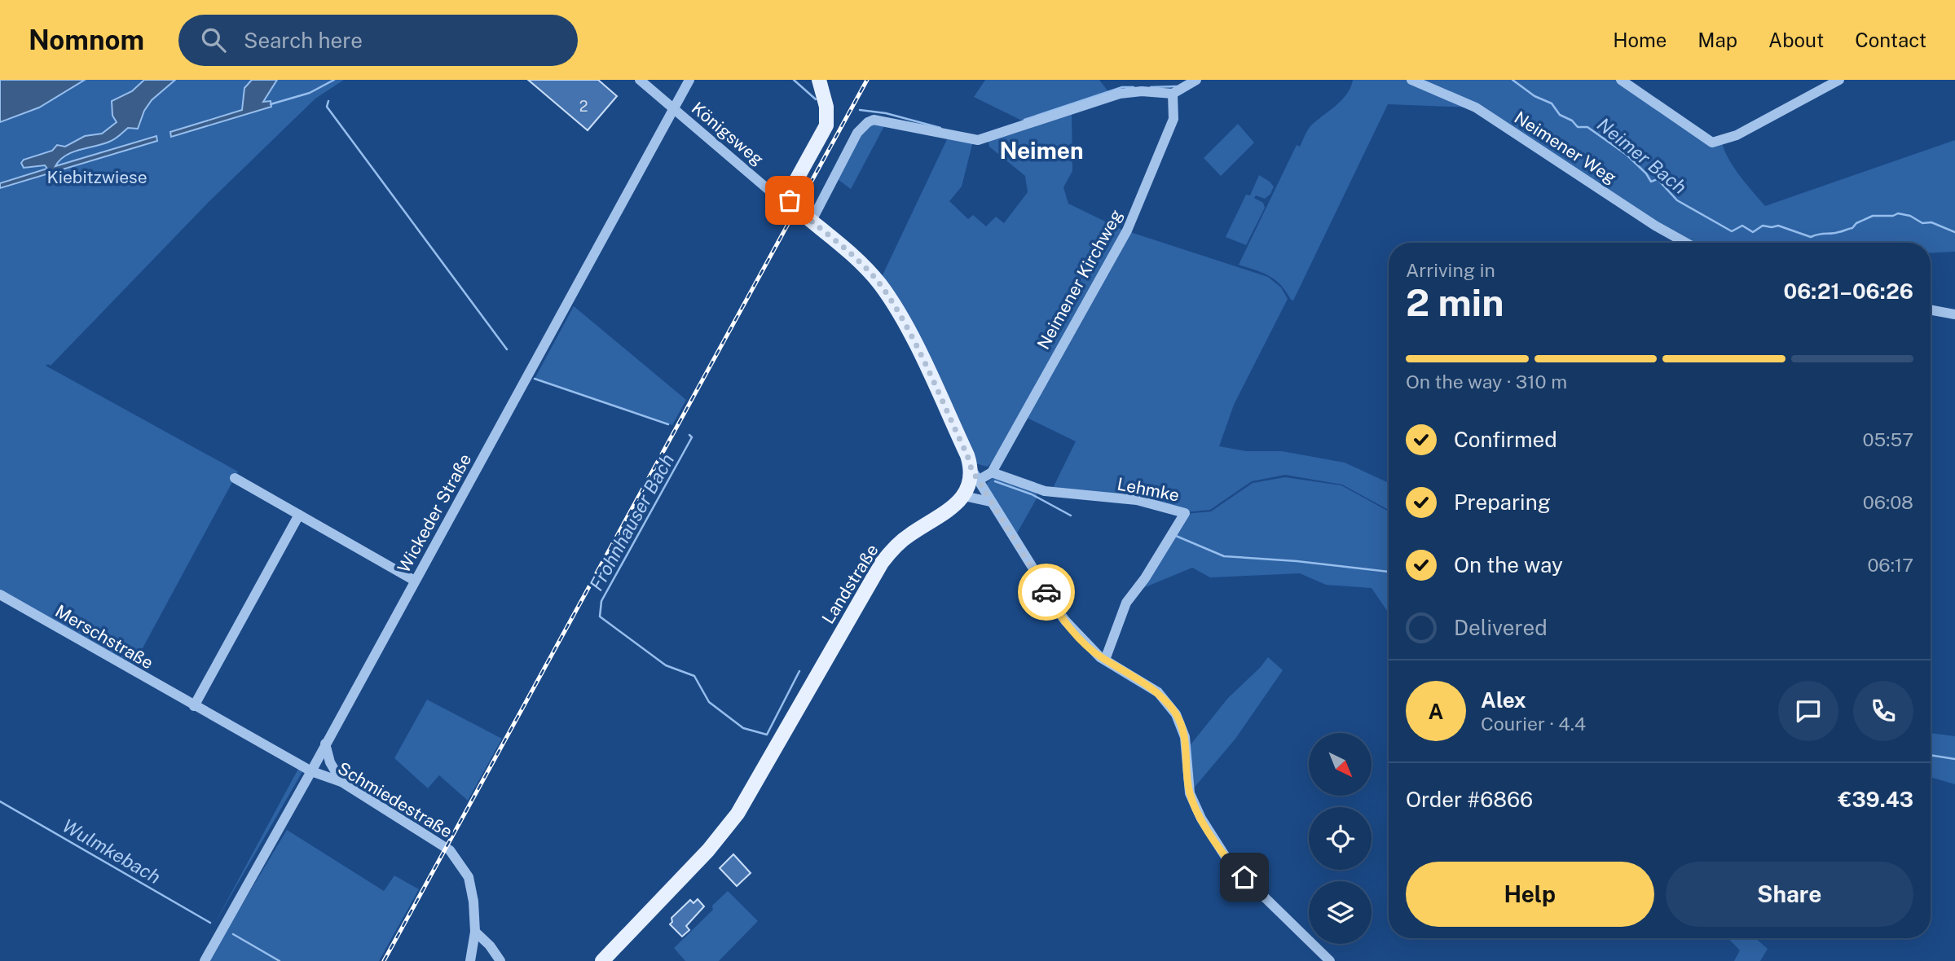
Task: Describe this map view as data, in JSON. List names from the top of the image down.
{
  "streets": {
    "main road": ["Landstraße"],
    "street": [
      "Königsweg",
      "Neimener Weg",
      "Neimener Kirchweg",
      "Lehmke",
      "Wickeder Straße",
      "Merschstraße",
      "Schmiedestraße"
    ]
  },
  "crossings": [
    ["Königsweg", "Wickeder Straße"],
    ["Neimener Kirchweg", "Lehmke"],
    ["Wickeder Straße", "Merschstraße"],
    ["Wickeder Straße", "Schmiedestraße"],
    ["Merschstraße", "Schmiedestraße"]
  ],
  "districts": ["Neimen"],
  "water": ["Neimer Bach", "Frohnhauser Bach", "Wulmkebach"],
  "parks": ["Kiebitzwiese"],
  "house_numbers": ["2"],
  "north": "bottom right",
  "page": {
    "header": "Nomnom",
    "search": "Search here",
    "nav": [
      "Home",
      "Map",
      "About",
      "Contact"
    ],
    "heading": ["2 min", "Arriving in", "06:21–06:26"],
    "panel": [
      "Alex",
      "Courier · 4.4",
      "Order #6866",
      "€39.43"
    ],
    "bar": "On the way · 310 m",
    "list": [
      ["Confirmed", "05:57"],
      ["Preparing", "06:08"],
      ["On the way", "06:17"],
      "Delivered"
    ],
    "round": "A",
    "buttons": ["Help", "Share"]
  }
}
